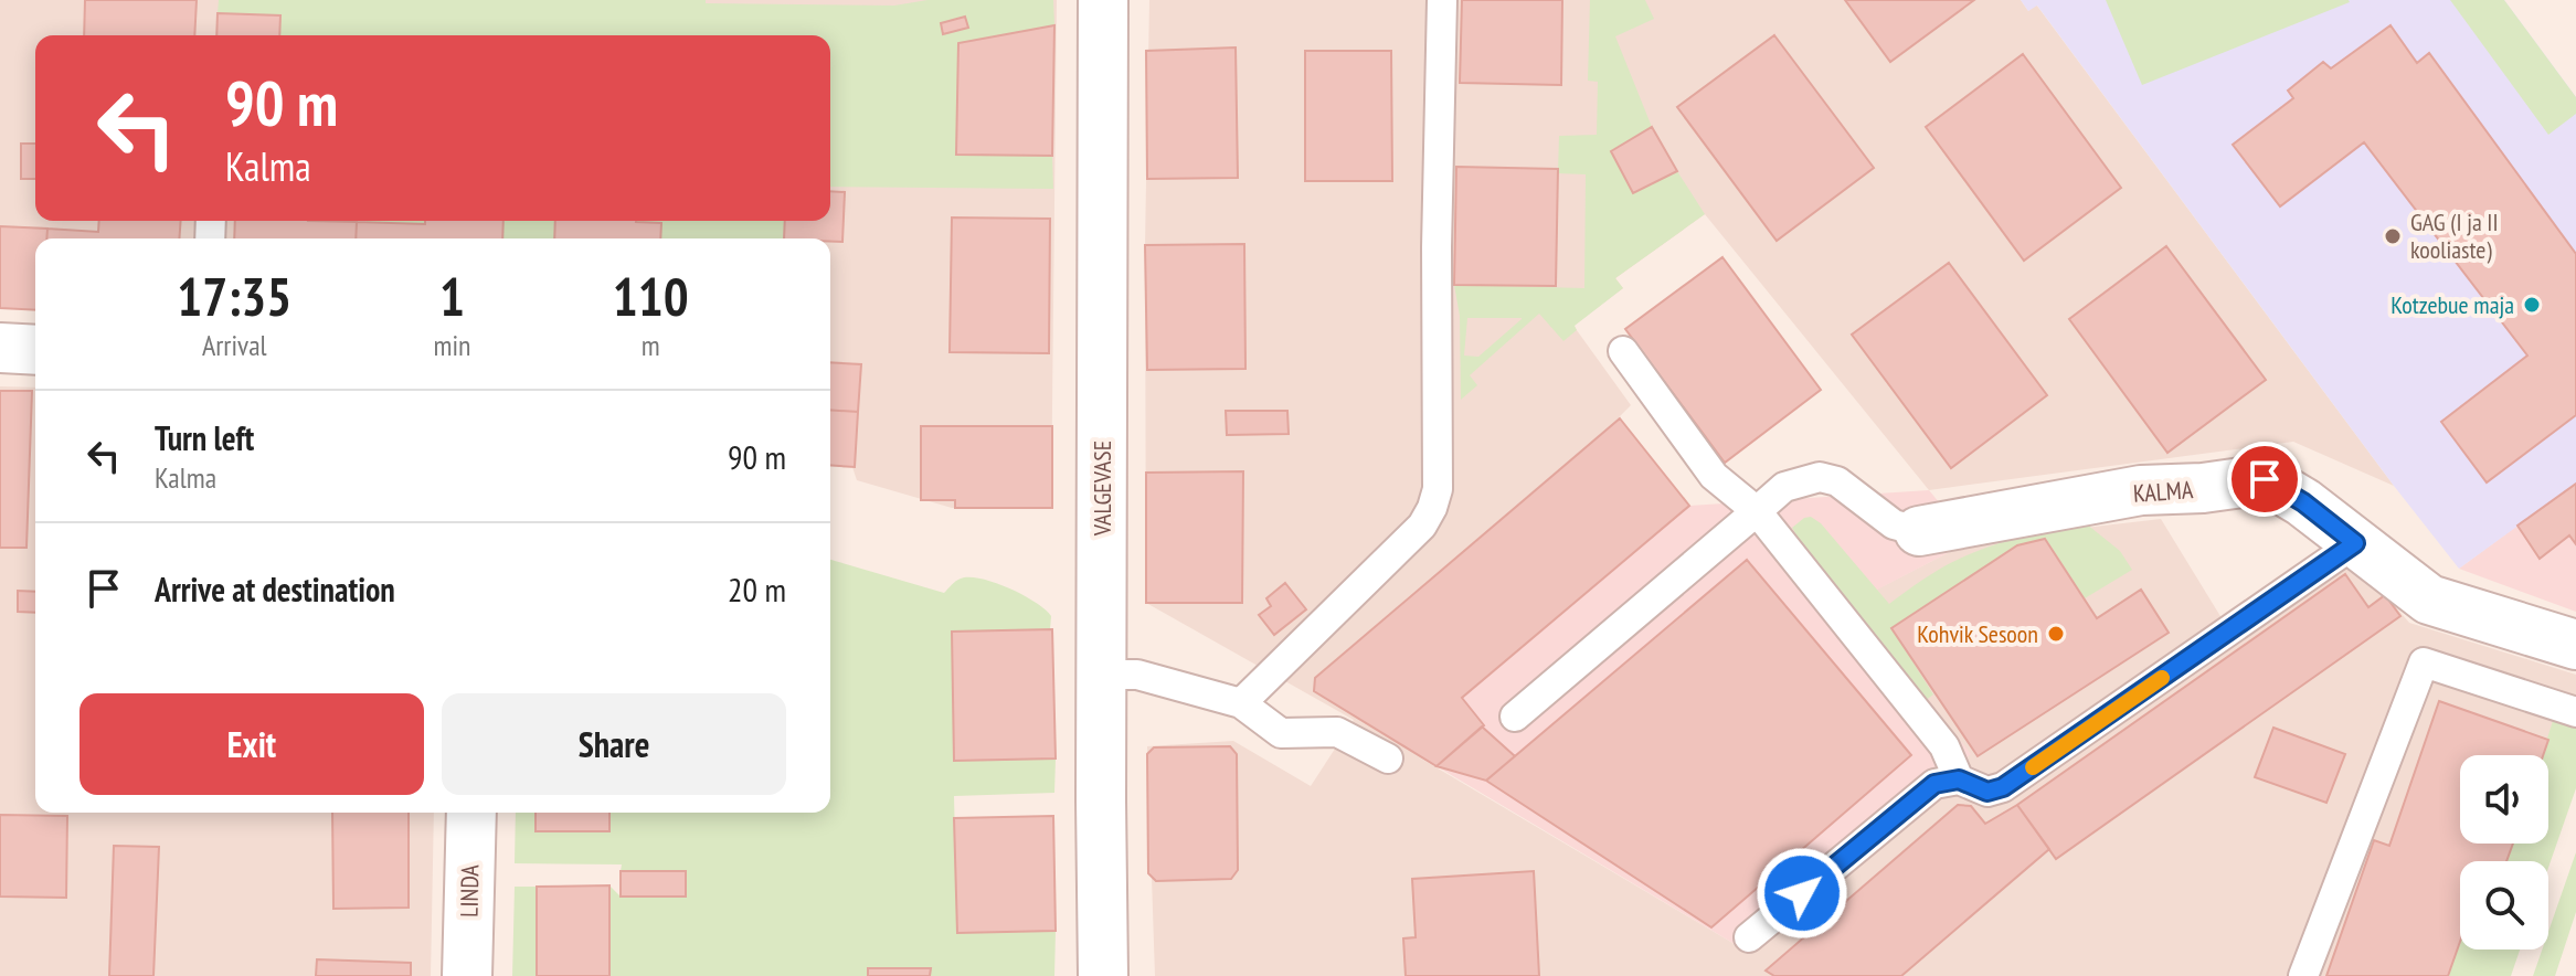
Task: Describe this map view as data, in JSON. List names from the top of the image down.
{
  "streets": {
    "street": ["VALGEVASE", "KALMA", "LINDA"]
  },
  "places": ["GAG (I ja II kooliaste)", "Kotzebue maja", "Kohvik Sesoon"],
  "page": {
    "turn": ["90 m", "Kalma"],
    "eta": [
      "17:35",
      "Arrival",
      "1",
      "min",
      "110",
      "m"
    ],
    "list": [
      {
        "name": "Turn left",
        "note": "Kalma",
        "value": "90 m"
      },
      {
        "name": "Arrive at destination",
        "value": "20 m"
      }
    ],
    "buttons": ["Exit", "Share"]
  }
}
